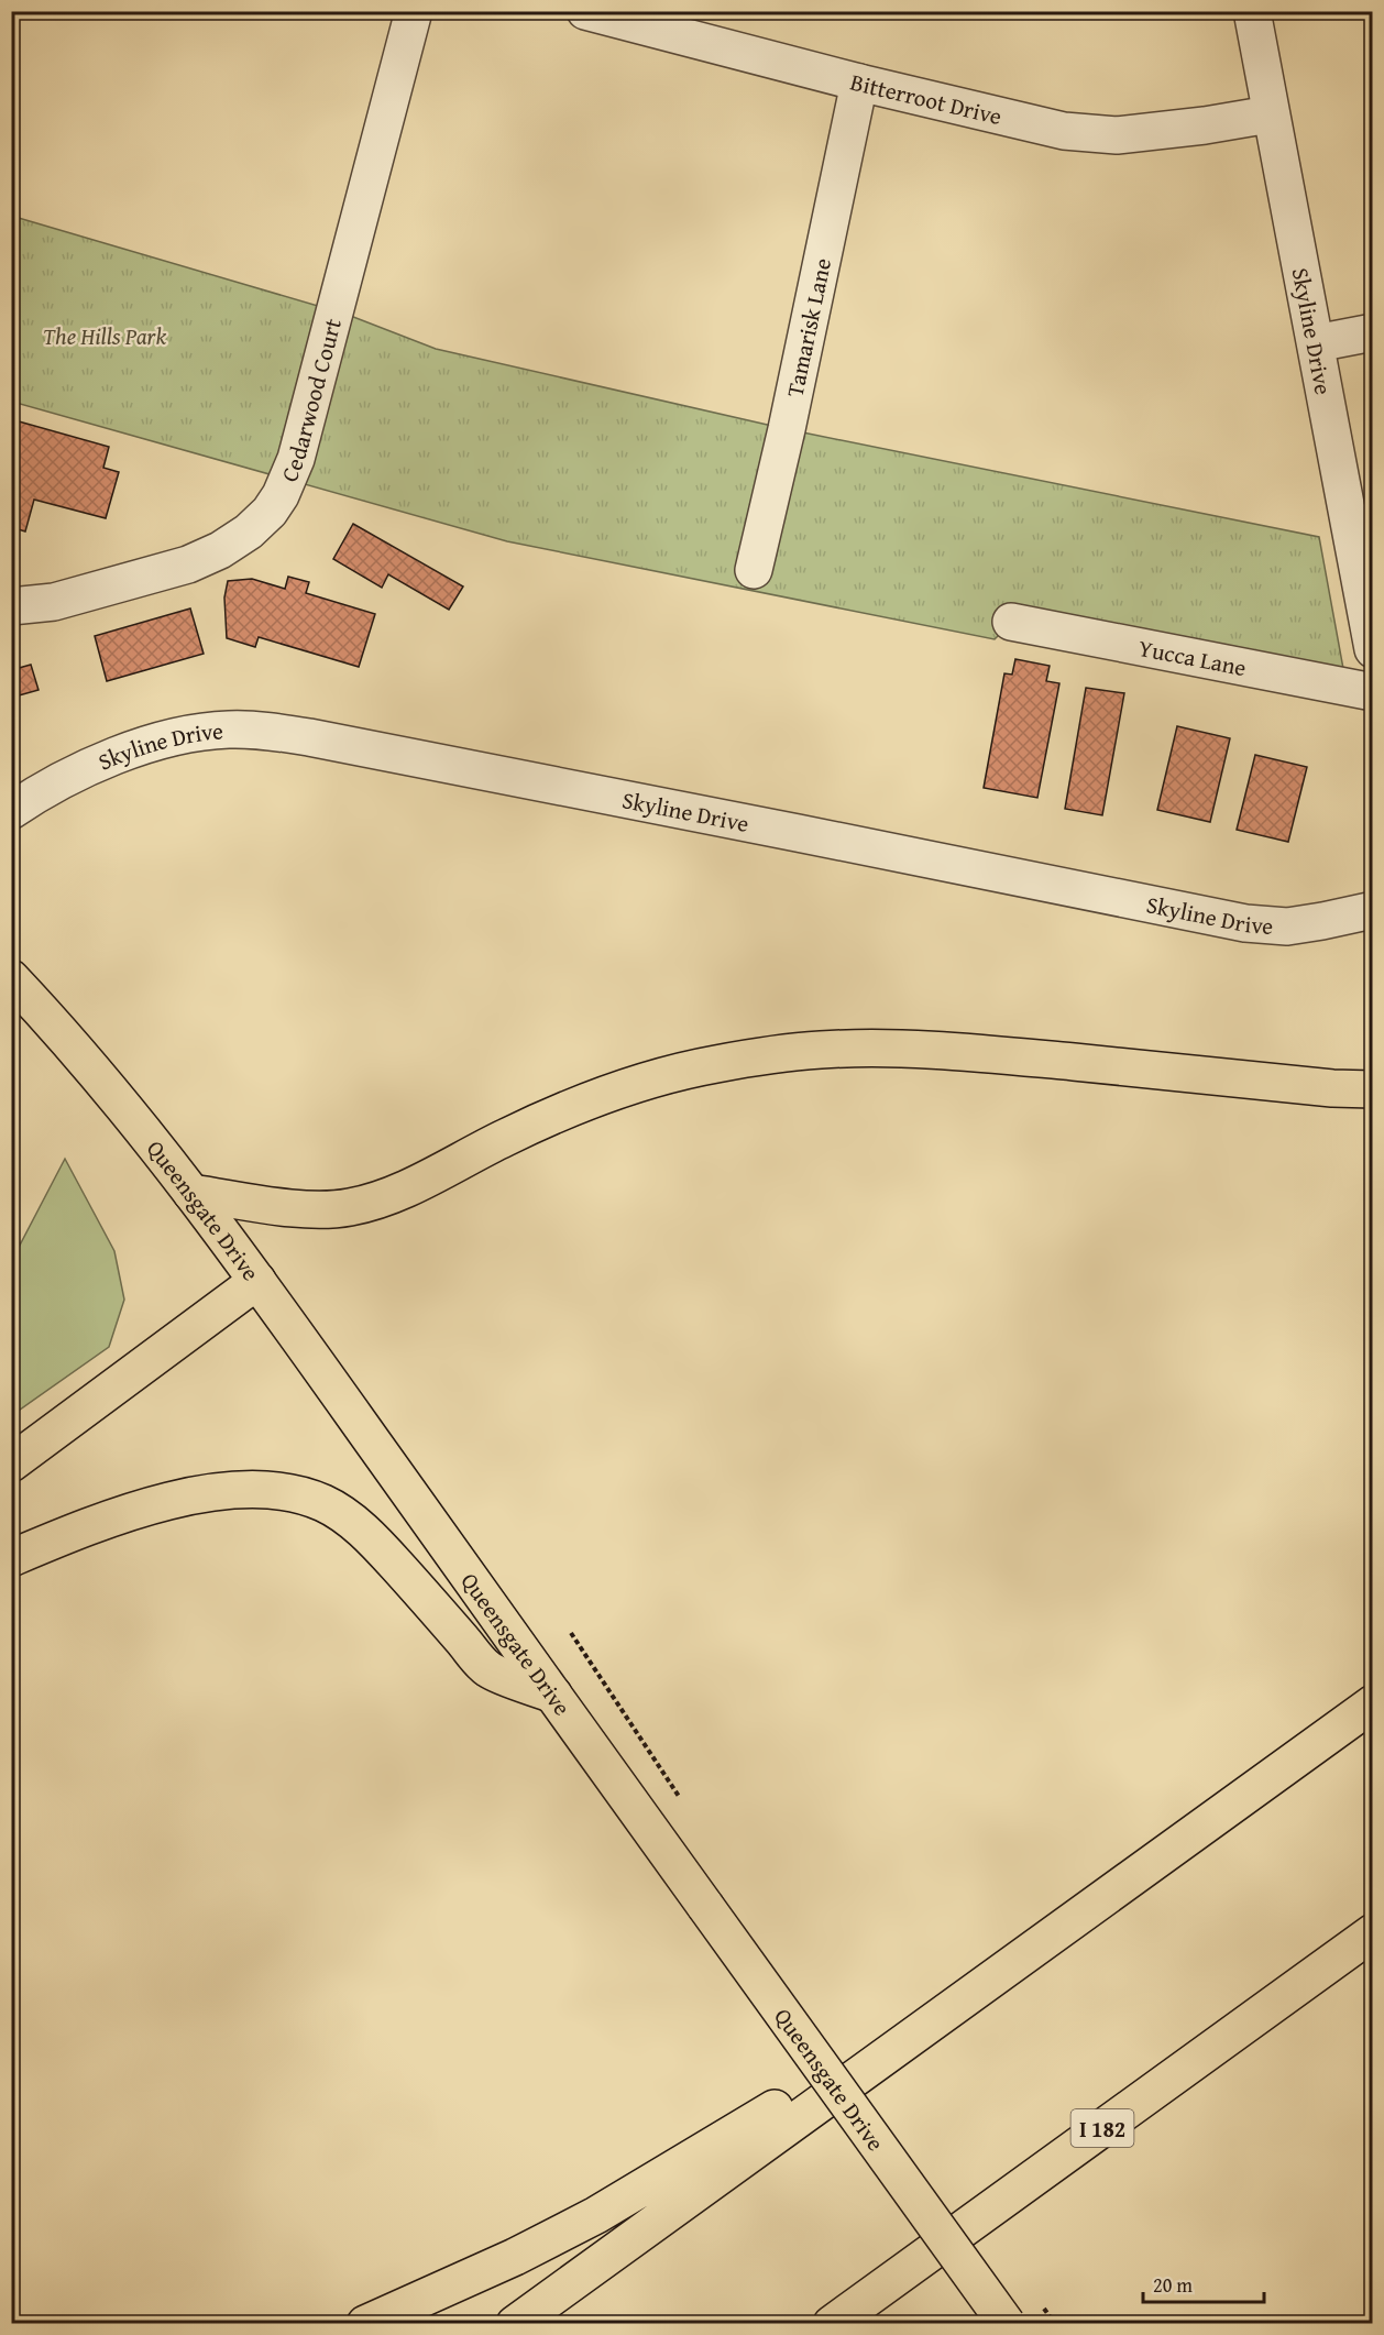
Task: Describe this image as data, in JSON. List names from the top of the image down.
{
  "streets": {
    "main road": ["Queensgate Drive", "I 182"],
    "street": [
      "Bitterroot Drive",
      "Tamarisk Lane",
      "Skyline Drive",
      "Cedarwood Court",
      "Yucca Lane"
    ]
  },
  "crossings": [
    ["Bitterroot Drive", "Tamarisk Lane"],
    ["Bitterroot Drive", "Skyline Drive"]
  ],
  "parks": ["The Hills Park"],
  "scale_bar": "20 m"
}
